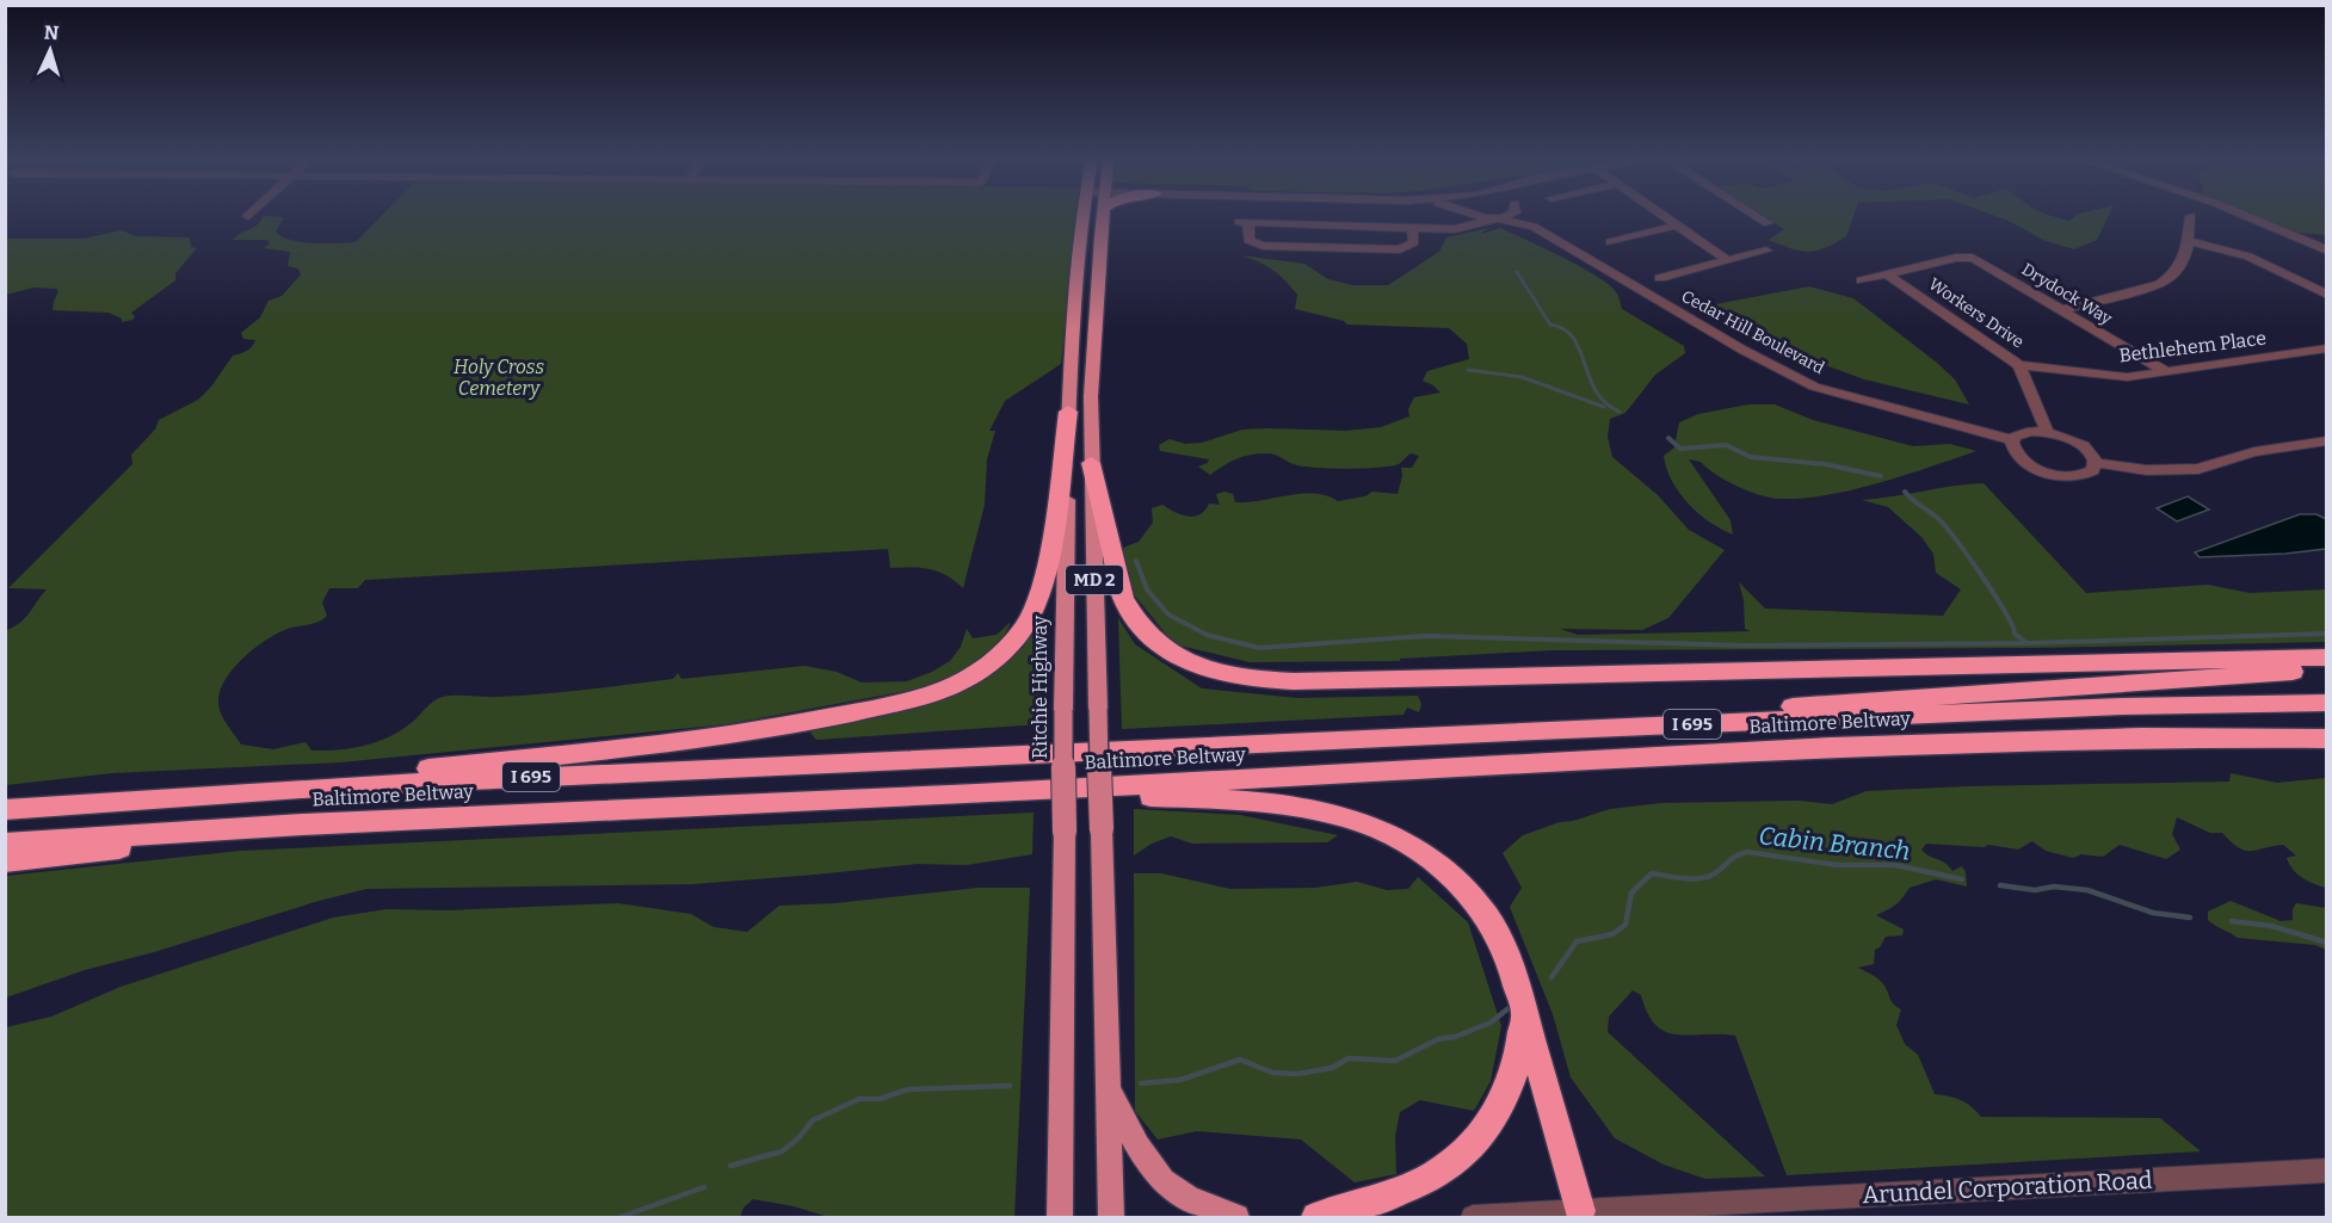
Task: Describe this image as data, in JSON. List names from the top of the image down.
{
  "streets": {
    "highway": ["Baltimore Beltway", "I 695"],
    "main road": ["MD 2", "Ritchie Highway"],
    "street": [
      "Drydock Way",
      "Workers Drive",
      "Cedar Hill Boulevard",
      "Bethlehem Place",
      "Arundel Corporation Road"
    ]
  },
  "crossings": [
    ["Drydock Way", "Workers Drive"],
    ["Drydock Way", "Bethlehem Place"],
    ["Workers Drive", "Bethlehem Place"]
  ],
  "water": ["Cabin Branch"],
  "parks": ["Holy Cross Cemetery"],
  "north": "top"
}
